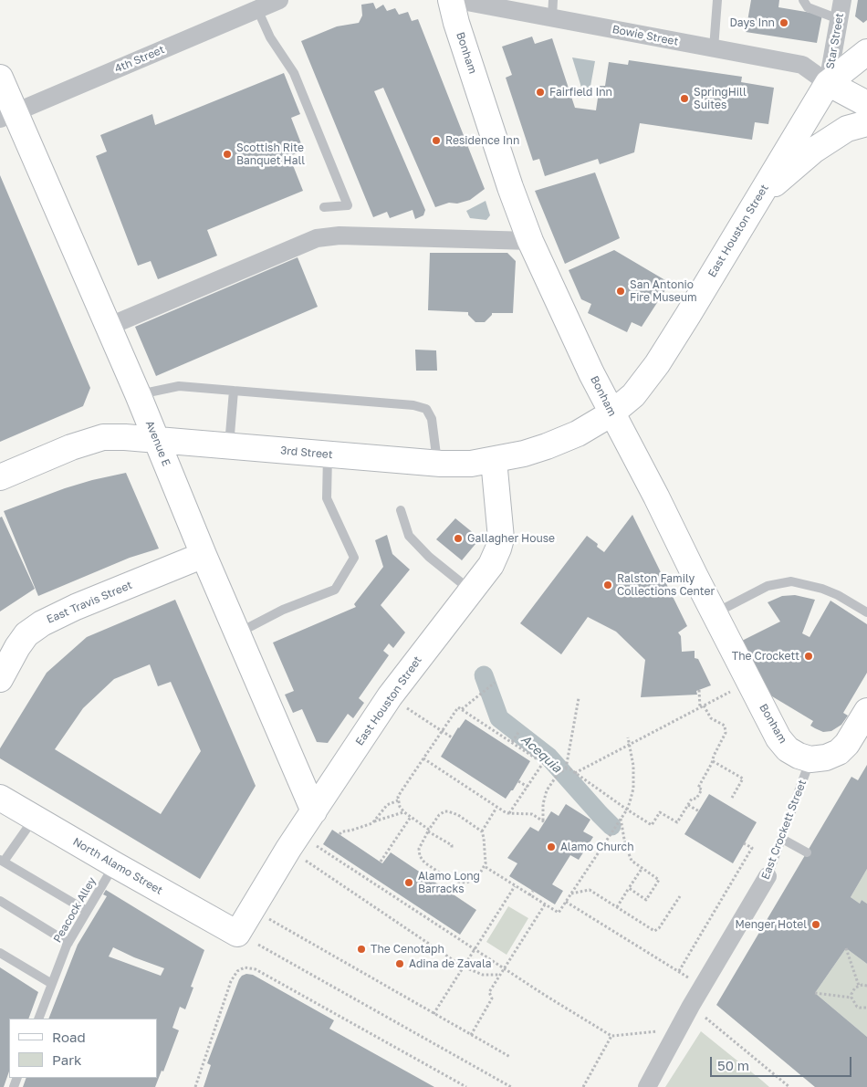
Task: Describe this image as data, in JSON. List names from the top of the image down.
{
  "streets": {
    "main road": [
      "Bowie Street",
      "Bonham",
      "East Houston Street",
      "Avenue E",
      "3rd Street",
      "East Travis Street",
      "North Alamo Street"
    ],
    "street": ["Star Street", "4th Street", "East Crockett Street"],
    "lane": ["Peacock Alley"]
  },
  "crossings": [
    ["Bowie Street", "Star Street"],
    ["Bowie Street", "East Houston Street"],
    ["Star Street", "East Houston Street"],
    ["Bonham", "East Houston Street"],
    ["Bonham", "3rd Street"],
    ["Bonham", "East Crockett Street"],
    ["4th Street", "Avenue E"],
    ["East Houston Street", "Avenue E"],
    ["East Houston Street", "3rd Street"],
    ["East Houston Street", "North Alamo Street"],
    ["Avenue E", "3rd Street"],
    ["Avenue E", "East Travis Street"],
    ["North Alamo Street", "Peacock Alley"]
  ],
  "water": ["Acequia"],
  "places": [
    "Days Inn",
    "Fairfield Inn",
    "SpringHill Suites",
    "Residence Inn",
    "Scottish Rite Banquet Hall",
    "San Antonio Fire Museum",
    "Gallagher House",
    "Ralston Family Collections Center",
    "The Crockett",
    "Alamo Church",
    "Alamo Long Barracks",
    "Menger Hotel",
    "The Cenotaph",
    "Adina de Zavala"
  ],
  "legend": ["Road", "Park"],
  "scale_bar": "50 m"
}
